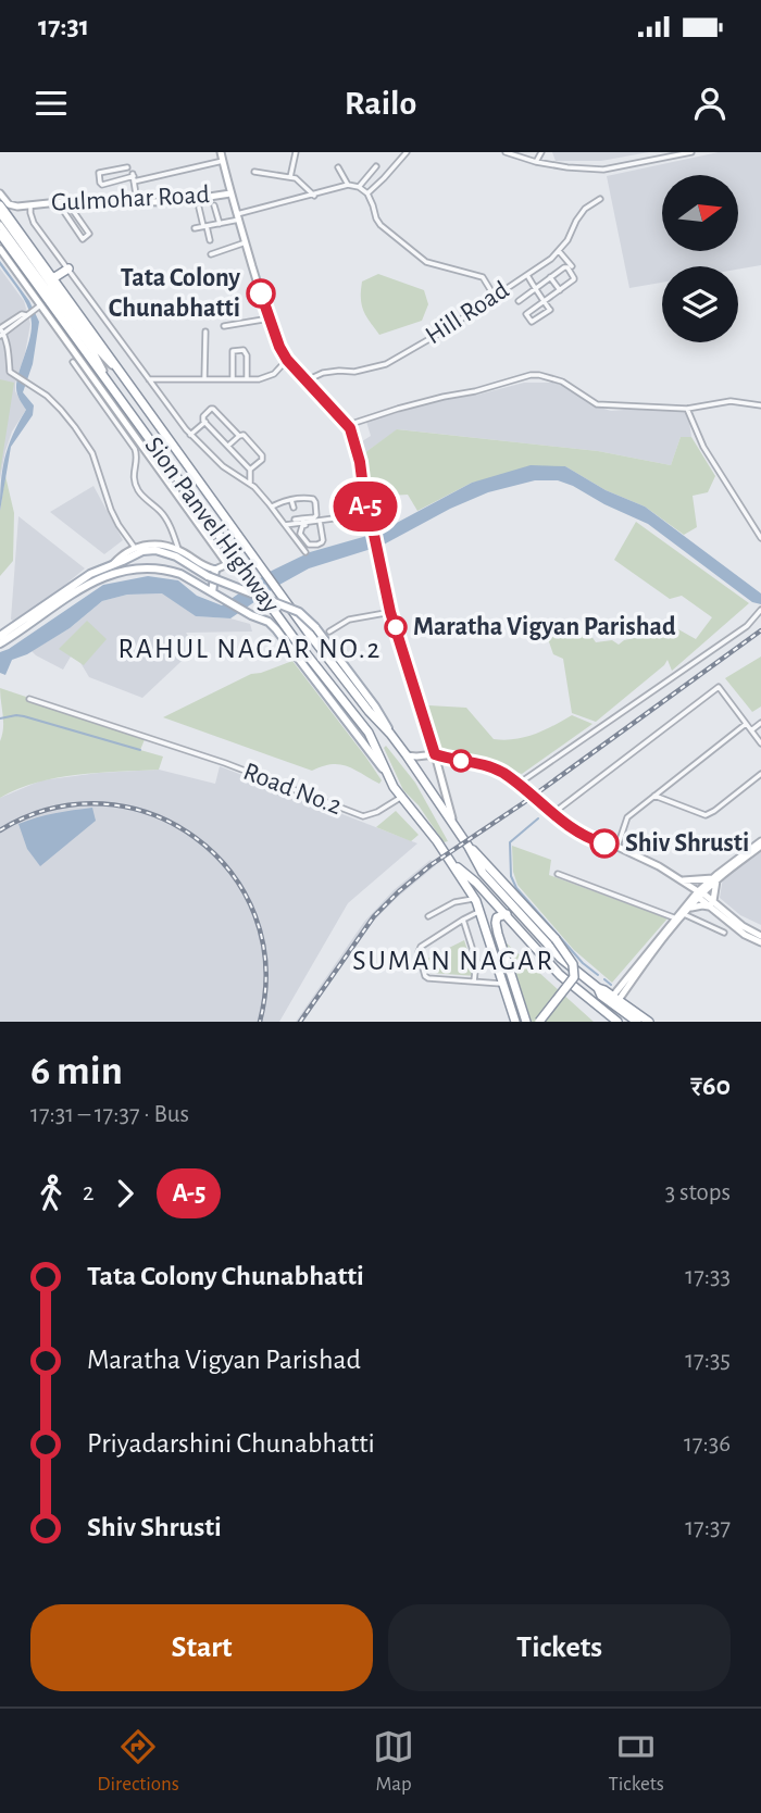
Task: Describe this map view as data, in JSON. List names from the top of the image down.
{
  "streets": {
    "highway": ["Sion Panvel Highway"],
    "street": ["Gulmohar Road", "Hill Road", "Road No.2"]
  },
  "crossings": [
    ["Sion Panvel Highway", "Road No.2"]
  ],
  "districts": ["RAHUL NAGAR NO.2", "SUMAN NAGAR"],
  "places": ["Tata Colony Chunabhatti", "Maratha Vigyan Parishad", "Shiv Shrusti"],
  "lines": ["bus line A-5"],
  "north": "right",
  "page": {
    "status": "17:31",
    "header": "Railo",
    "on_map": "A-5",
    "heading": ["6 min", "17:31 – 17:37 · Bus", "₹60"],
    "legs": ["2", "A-5", "3 stops"],
    "list": [
      {
        "name": "Tata Colony Chunabhatti",
        "value": "17:33"
      },
      {
        "name": "Maratha Vigyan Parishad",
        "value": "17:35"
      },
      {
        "name": "Priyadarshini Chunabhatti",
        "value": "17:36"
      },
      {
        "name": "Shiv Shrusti",
        "value": "17:37"
      }
    ],
    "buttons": ["Start", "Tickets"],
    "tabs": ["Directions", "Map", "Tickets"]
  }
}
